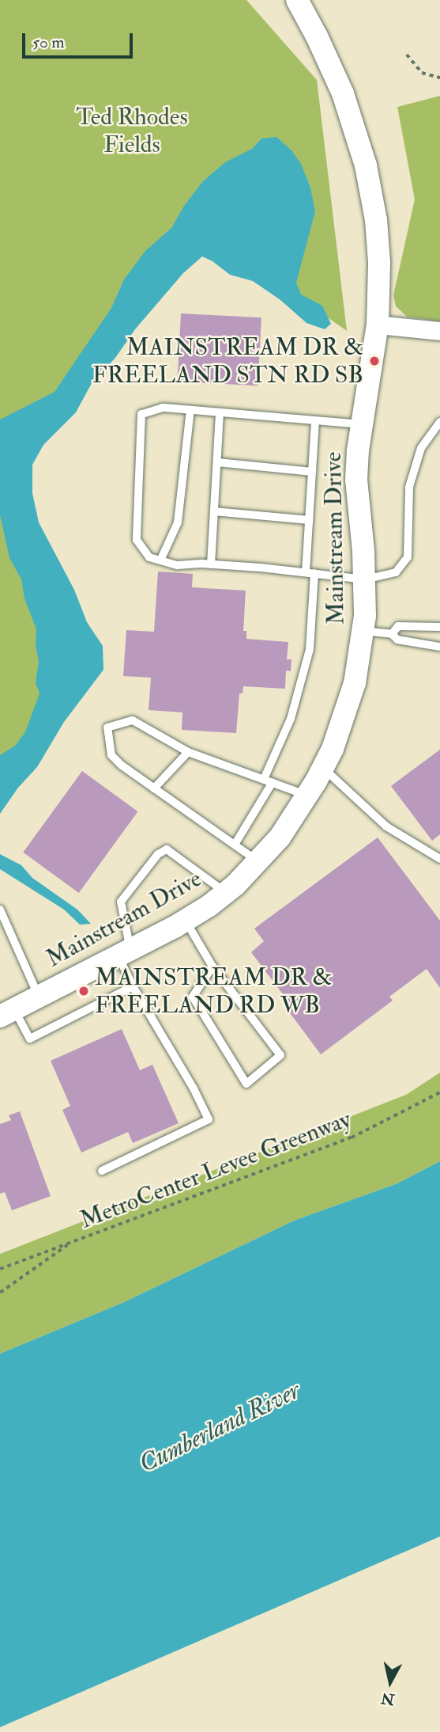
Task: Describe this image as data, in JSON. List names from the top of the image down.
{
  "streets": {
    "street": ["Mainstream Drive"],
    "path": ["MetroCenter Levee Greenway"]
  },
  "water": ["Cumberland River"],
  "parks": ["Ted Rhodes Fields"],
  "places": ["MAINSTREAM DR & FREELAND STN RD SB", "MAINSTREAM DR & FREELAND RD WB"],
  "scale_bar": "50 m",
  "north": "bottom"
}
